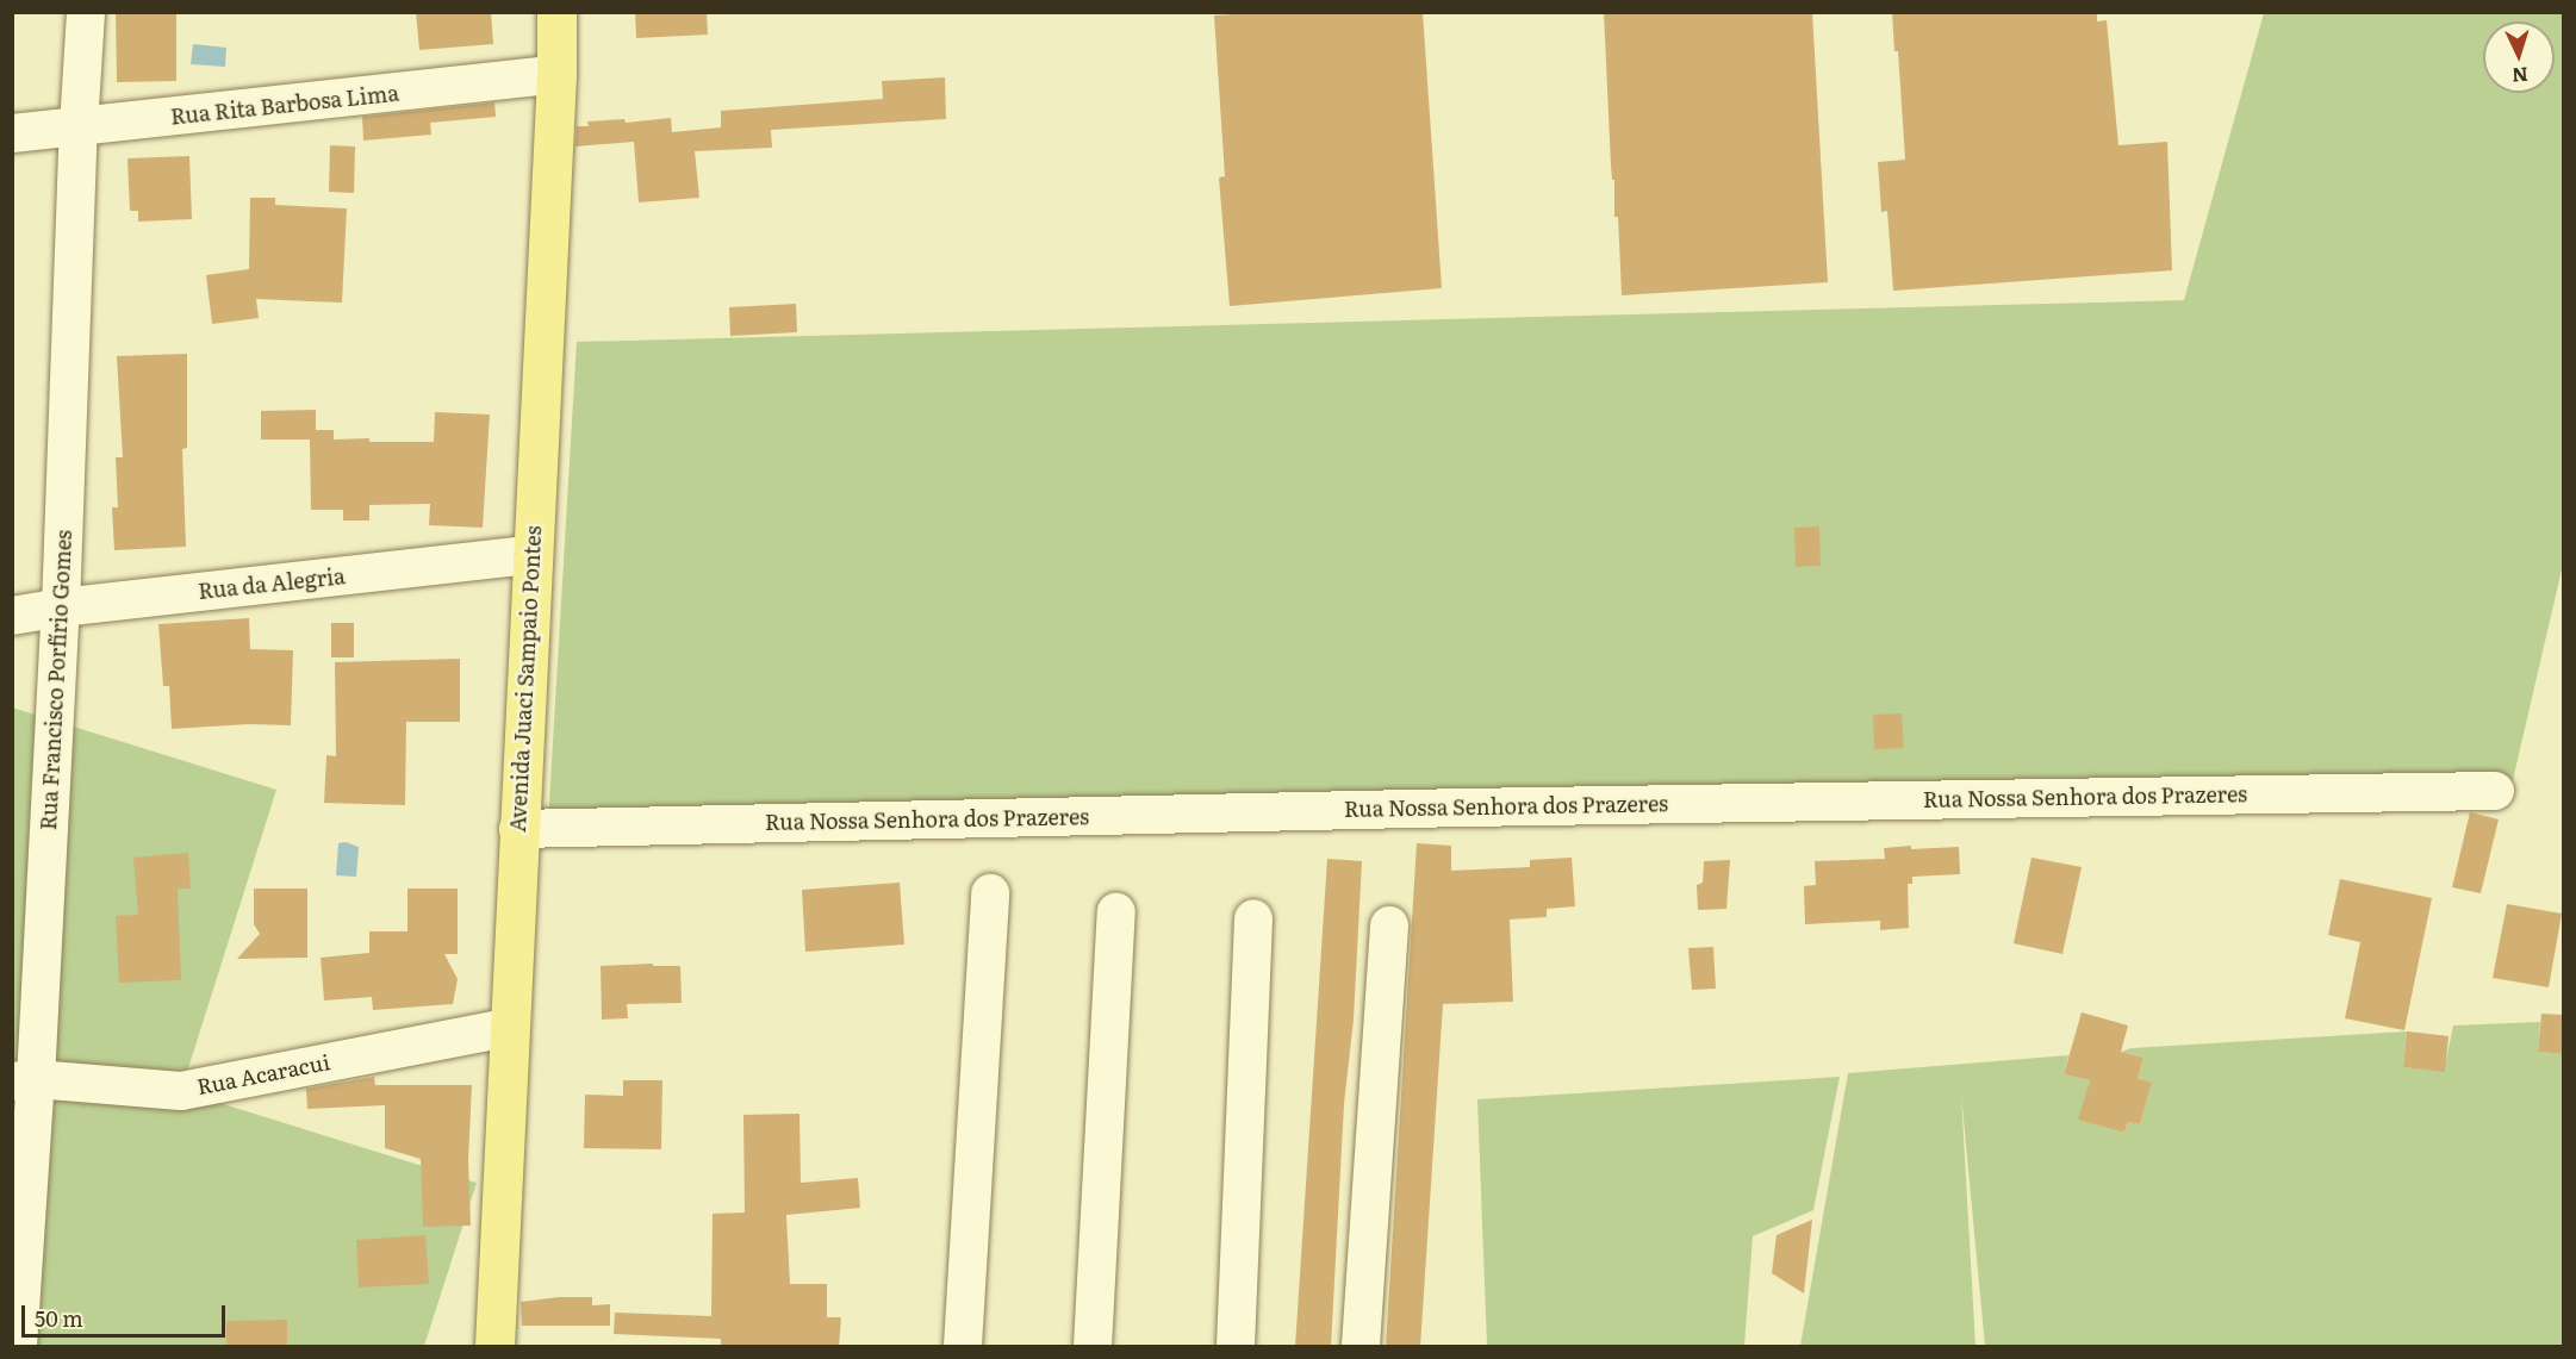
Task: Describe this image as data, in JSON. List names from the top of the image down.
{
  "streets": {
    "main road": ["Avenida Juaci Sampaio Pontes"],
    "street": [
      "Rua Rita Barbosa Lima",
      "Rua da Alegria",
      "Rua Francisco Porfírio Gomes",
      "Rua Nossa Senhora dos Prazeres",
      "Rua Acaracui"
    ]
  },
  "crossings": [
    ["Rua Rita Barbosa Lima", "Avenida Juaci Sampaio Pontes"],
    ["Rua Rita Barbosa Lima", "Rua Francisco Porfírio Gomes"],
    ["Rua da Alegria", "Avenida Juaci Sampaio Pontes"],
    ["Rua da Alegria", "Rua Francisco Porfírio Gomes"],
    ["Avenida Juaci Sampaio Pontes", "Rua Nossa Senhora dos Prazeres"],
    ["Avenida Juaci Sampaio Pontes", "Rua Acaracui"],
    ["Rua Francisco Porfírio Gomes", "Rua Acaracui"]
  ],
  "scale_bar": "50 m",
  "north": "bottom"
}
